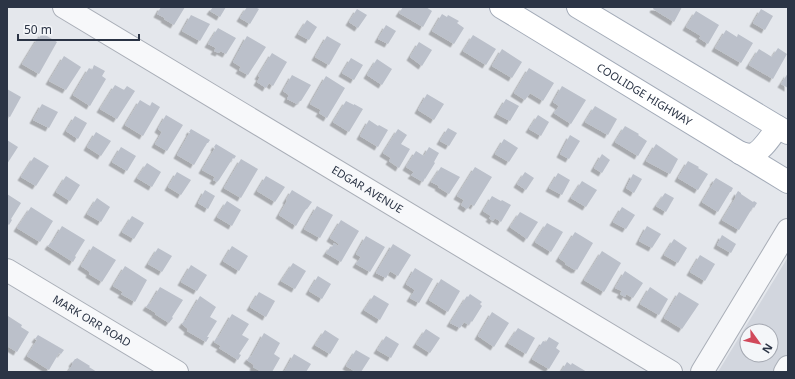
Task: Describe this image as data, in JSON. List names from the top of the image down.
{
  "streets": {
    "main road": ["COOLIDGE HIGHWAY"],
    "street": ["EDGAR AVENUE", "MARK ORR ROAD"]
  },
  "scale_bar": "50 m",
  "north": "bottom right"
}
